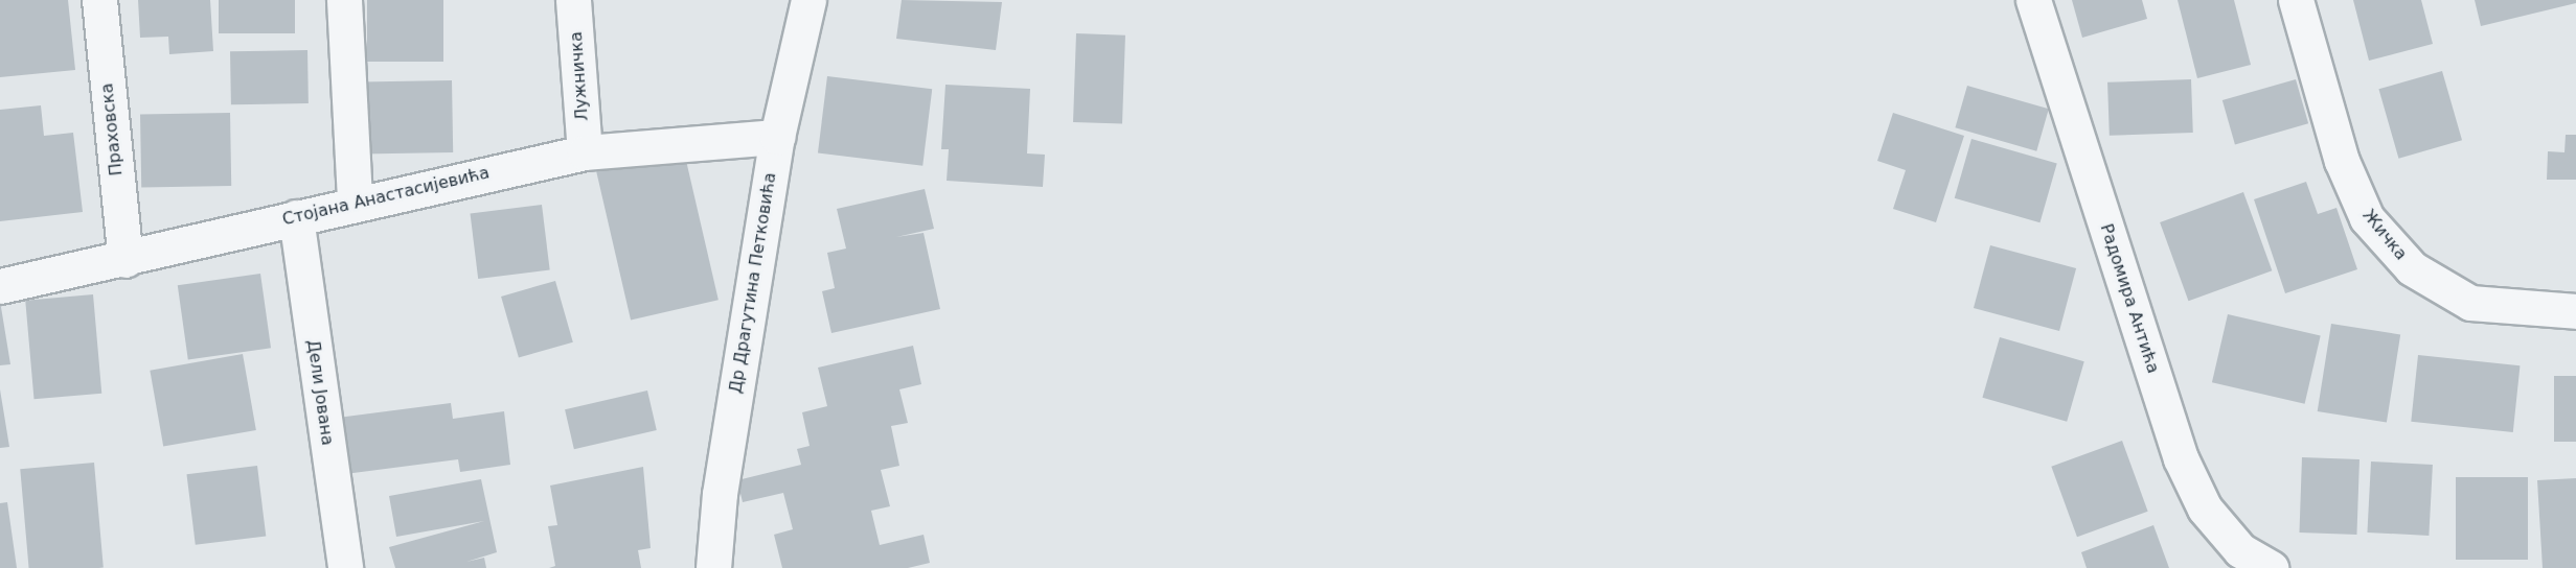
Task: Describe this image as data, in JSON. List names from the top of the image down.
{
  "streets": {
    "street": [
      "Лужничка",
      "Праховска",
      "Стојана Анастасијевића",
      "Жичка",
      "Др Драгутина Петковића",
      "Радомира Антића",
      "Дели Јована"
    ]
  },
  "crossings": [
    ["Лужничка", "Стојана Анастасијевића"],
    ["Праховска", "Стојана Анастасијевића"],
    ["Стојана Анастасијевића", "Др Драгутина Петковића"],
    ["Стојана Анастасијевића", "Дели Јована"]
  ]
}
